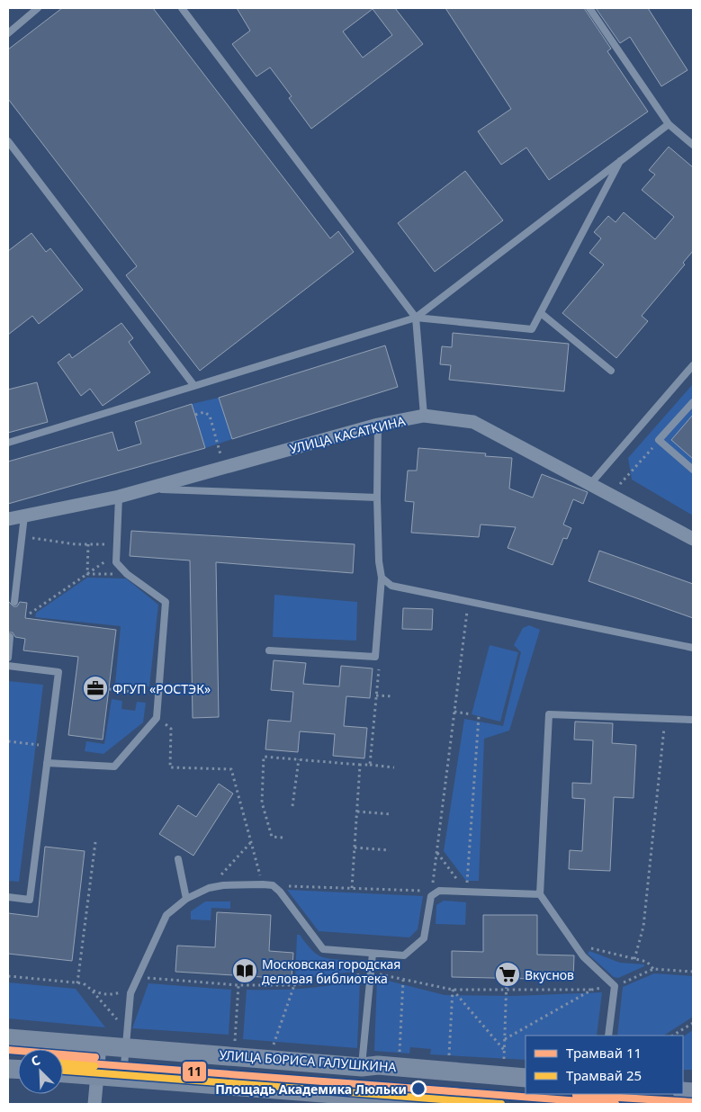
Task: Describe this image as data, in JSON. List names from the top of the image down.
{
  "streets": {
    "main road": ["УЛИЦА БОРИСА ГАЛУШКИНА"],
    "street": ["УЛИЦА КАСАТКИНА"]
  },
  "places": {
    "office": ["ФГУП «РОСТЭК»"],
    "library": ["Московская городская деловая библиотека"],
    "supermarket": ["Вкуснов"],
    "other": ["Площадь Академика Люльки"]
  },
  "lines": ["tram line 11", "tram line 25"],
  "legend": ["Трамвай 11", "Трамвай 25"],
  "north": "top left"
}
